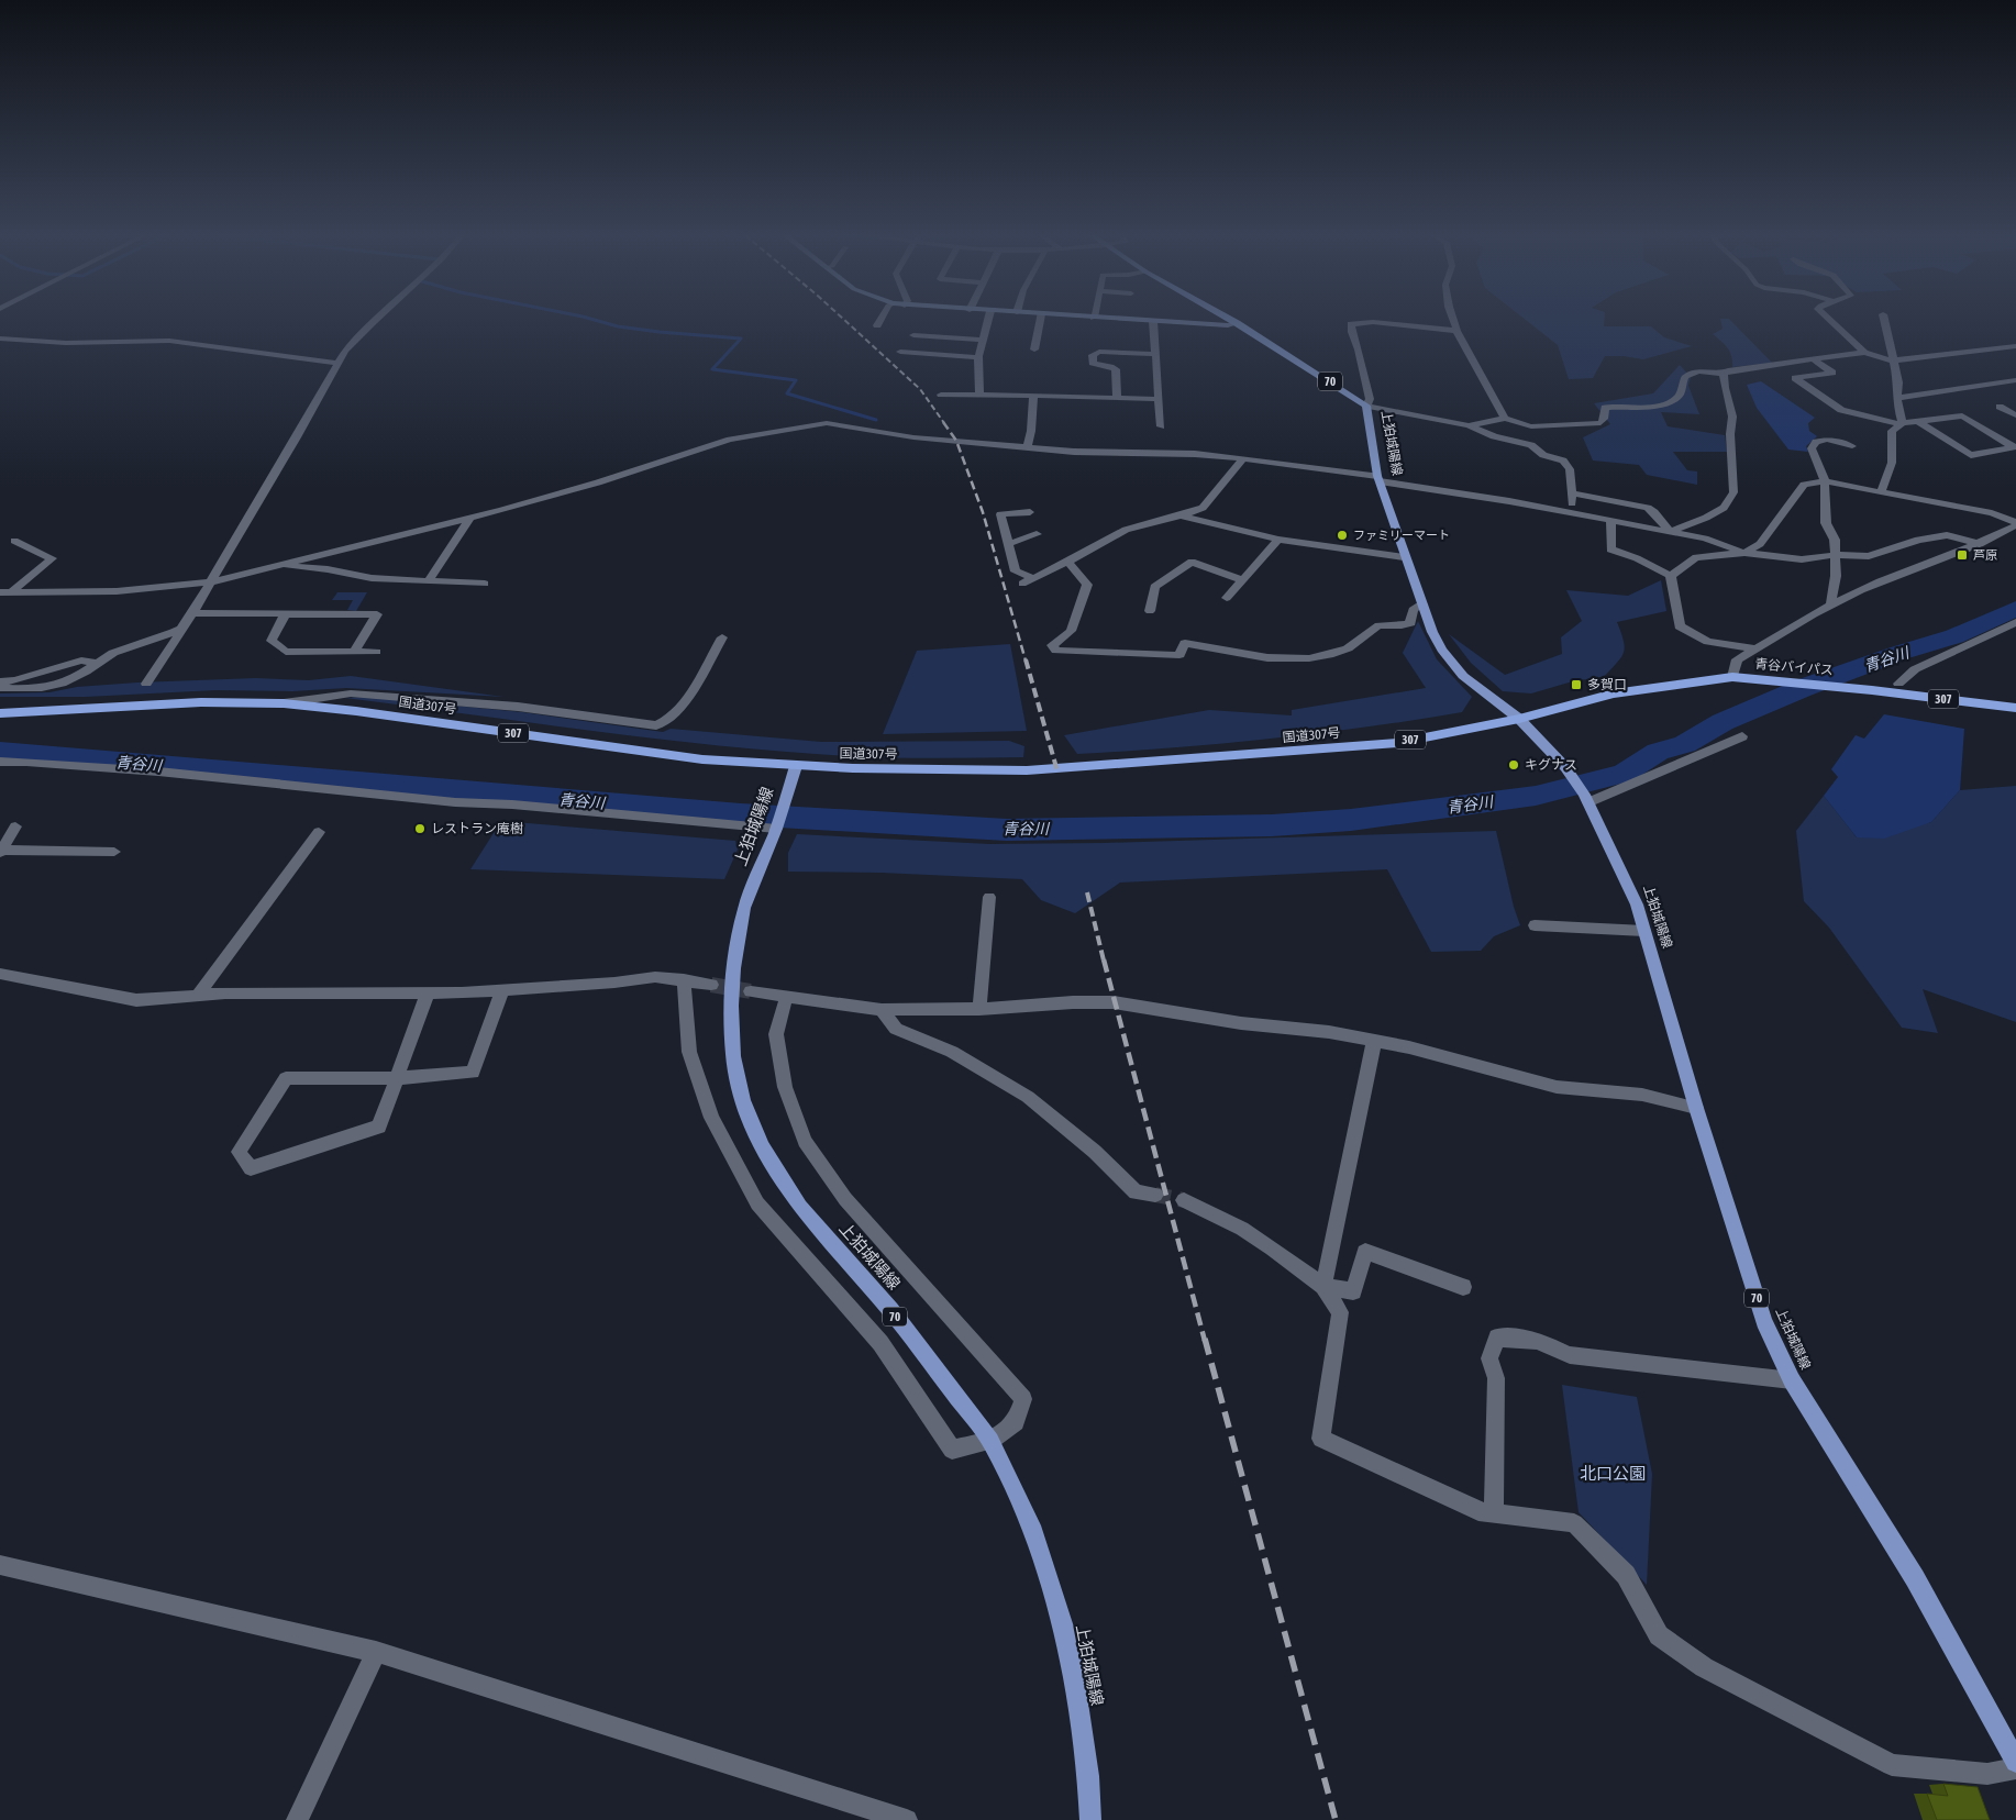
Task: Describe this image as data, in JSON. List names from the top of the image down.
{
  "streets": {
    "highway": ["青谷バイパス", "307", "国道307号"],
    "main road": ["70", "上狛城陽線"]
  },
  "crossings": [
    ["上狛城陽線", "国道307号"],
    ["青谷バイパス", "国道307号"]
  ],
  "water": ["青谷川"],
  "parks": ["北口公園"],
  "places": {
    "other": ["ファミリーマート", "キグナス", "レストラン庵樹"],
    "transit": ["芦原", "多賀口"]
  }
}
